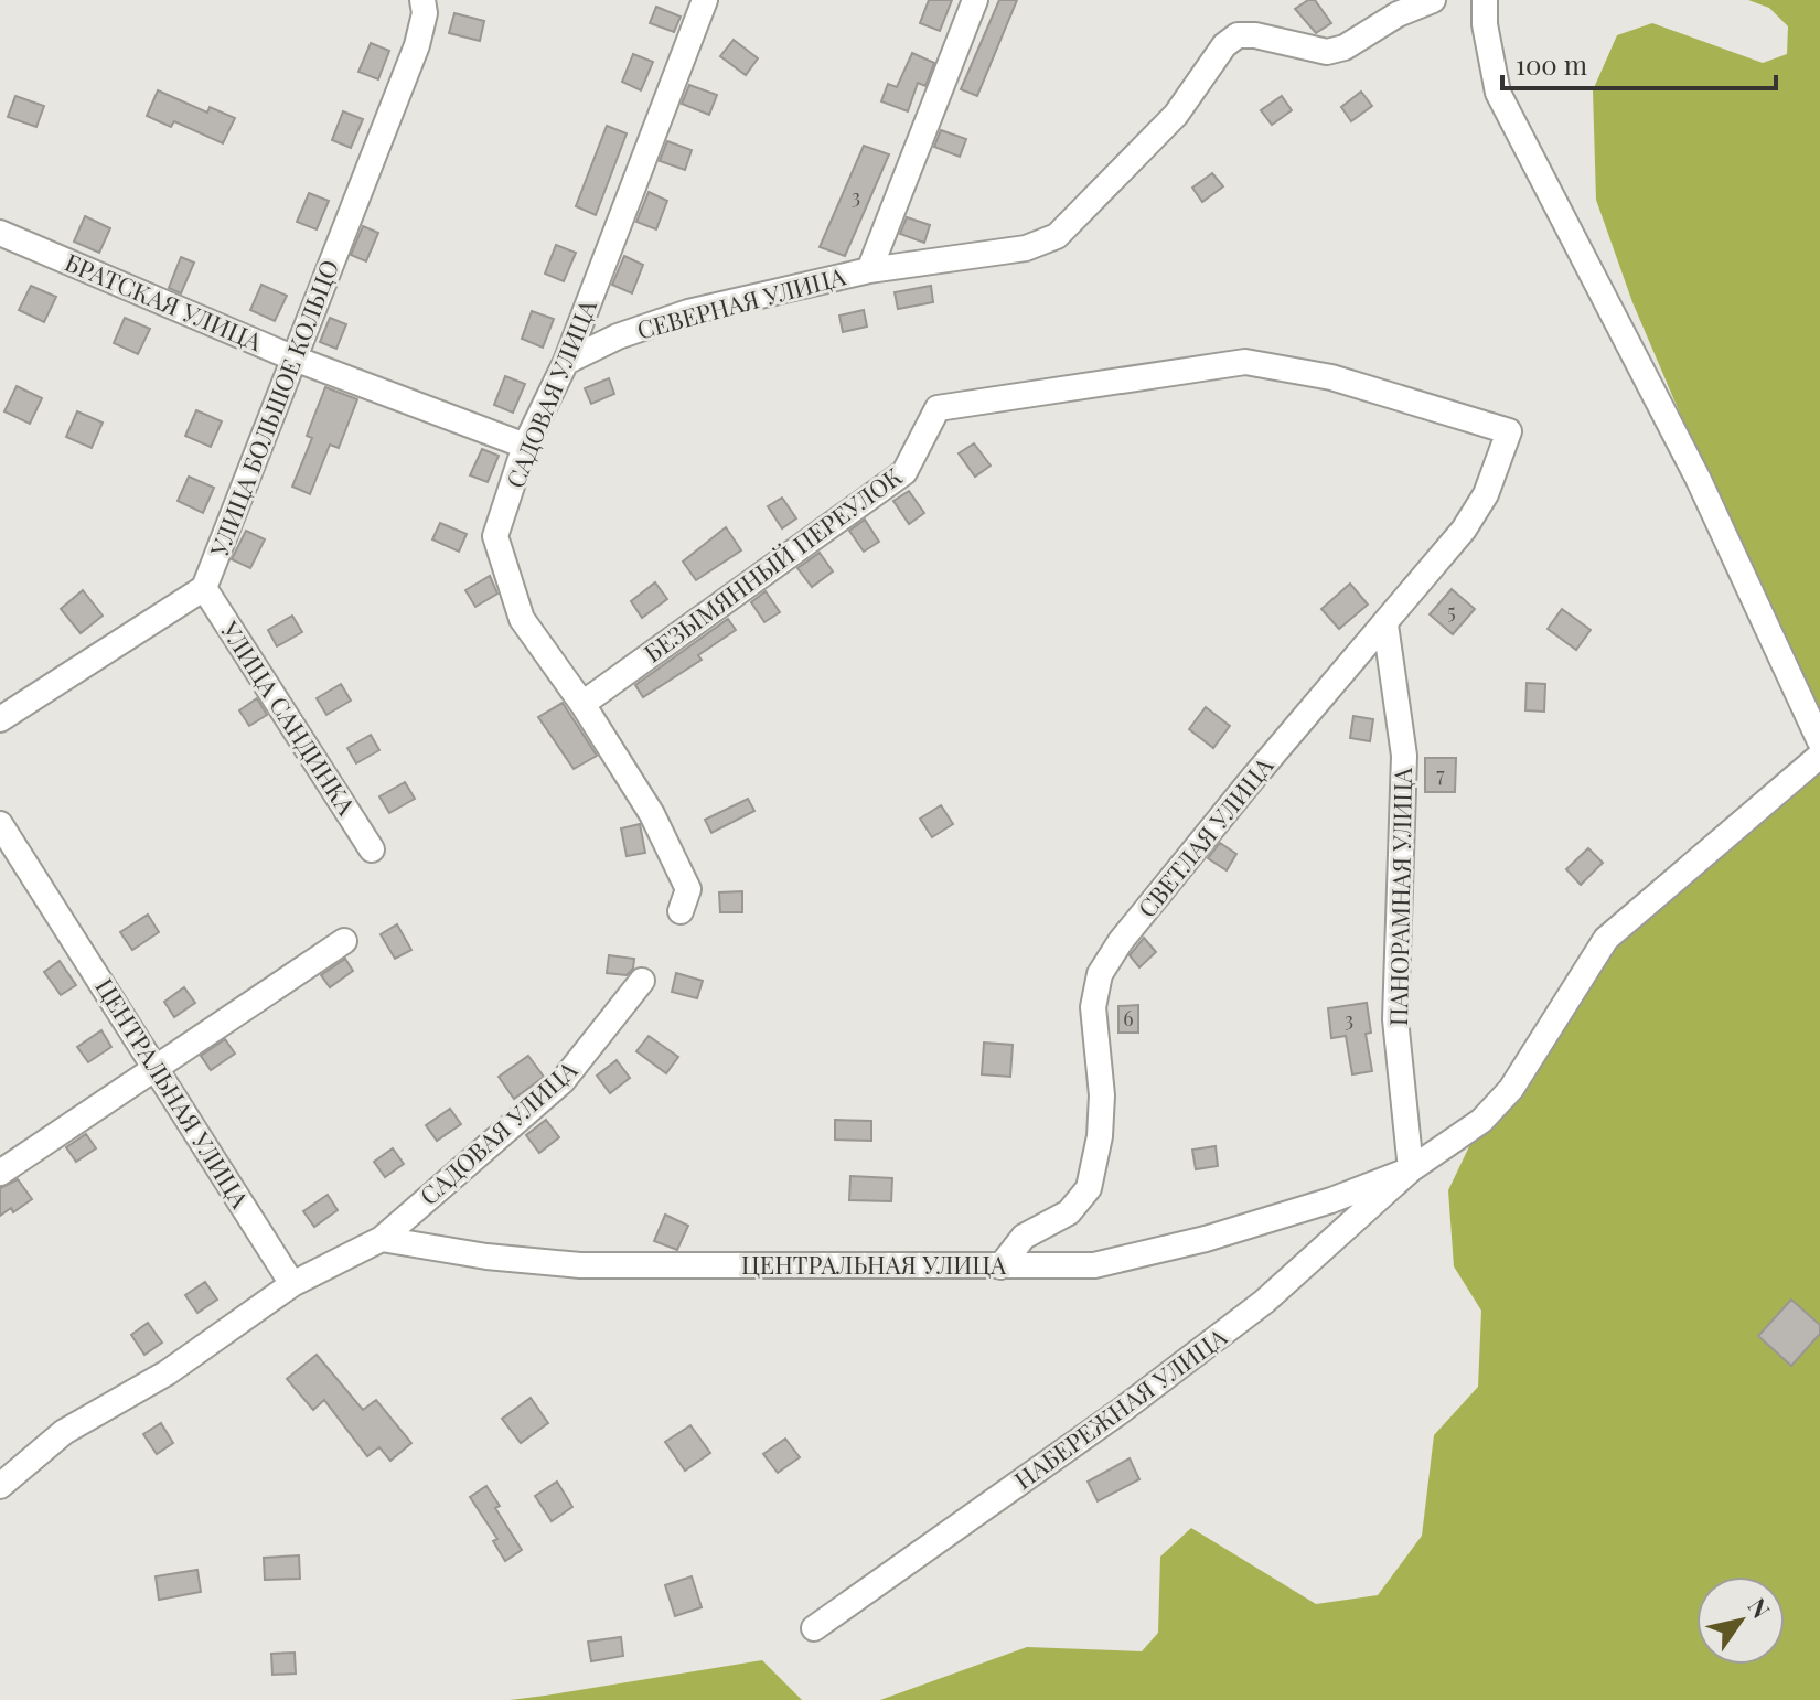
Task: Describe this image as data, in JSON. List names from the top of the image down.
{
  "streets": {
    "street": [
      "БРАТСКАЯ УЛИЦА",
      "СЕВЕРНАЯ УЛИЦА",
      "САДОВАЯ УЛИЦА",
      "УЛИЦА БОЛЬШОЕ КОЛЬЦО",
      "БЕЗЫМЯННЫЙ ПЕРЕУЛОК",
      "УЛИЦА САНДИНКА",
      "СВЕТЛАЯ УЛИЦА",
      "ПАНОРАМНАЯ УЛИЦА",
      "ЦЕНТРАЛЬНАЯ УЛИЦА",
      "НАБЕРЕЖНАЯ УЛИЦА"
    ]
  },
  "crossings": [
    ["БРАТСКАЯ УЛИЦА", "САДОВАЯ УЛИЦА"],
    ["БРАТСКАЯ УЛИЦА", "УЛИЦА БОЛЬШОЕ КОЛЬЦО"],
    ["СЕВЕРНАЯ УЛИЦА", "САДОВАЯ УЛИЦА"],
    ["САДОВАЯ УЛИЦА", "БЕЗЫМЯННЫЙ ПЕРЕУЛОК"],
    ["САДОВАЯ УЛИЦА", "ЦЕНТРАЛЬНАЯ УЛИЦА"],
    ["УЛИЦА БОЛЬШОЕ КОЛЬЦО", "УЛИЦА САНДИНКА"],
    ["БЕЗЫМЯННЫЙ ПЕРЕУЛОК", "СВЕТЛАЯ УЛИЦА"],
    ["СВЕТЛАЯ УЛИЦА", "ПАНОРАМНАЯ УЛИЦА"],
    ["СВЕТЛАЯ УЛИЦА", "ЦЕНТРАЛЬНАЯ УЛИЦА"],
    ["ПАНОРАМНАЯ УЛИЦА", "ЦЕНТРАЛЬНАЯ УЛИЦА"],
    ["ПАНОРАМНАЯ УЛИЦА", "НАБЕРЕЖНАЯ УЛИЦА"],
    ["ЦЕНТРАЛЬНАЯ УЛИЦА", "НАБЕРЕЖНАЯ УЛИЦА"]
  ],
  "house_numbers": [
    "3",
    "5",
    "7",
    "6",
    "3"
  ],
  "scale_bar": "100 m",
  "north": "top right"
}
